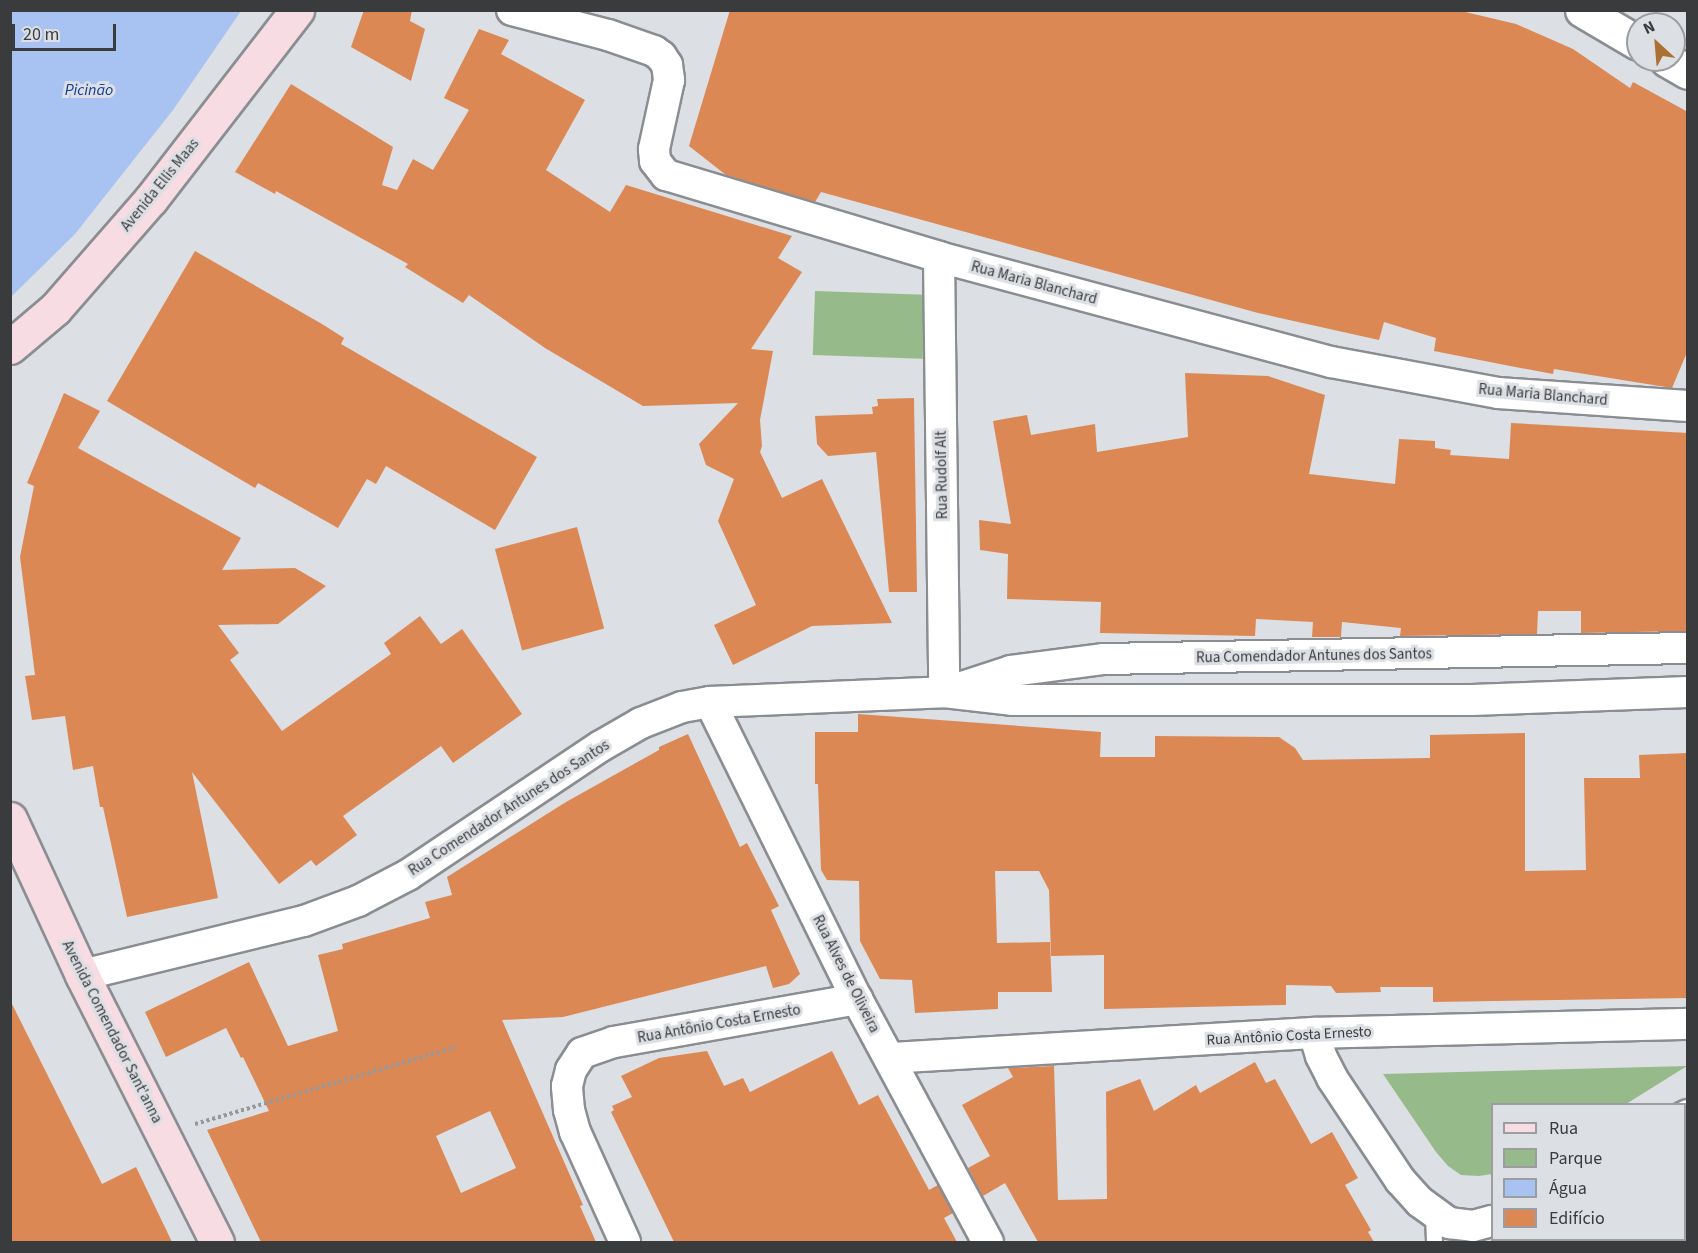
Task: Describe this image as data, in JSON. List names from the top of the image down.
{
  "streets": {
    "main road": ["Avenida Ellis Maas", "Avenida Comendador Sant'anna"],
    "street": [
      "Rua Maria Blanchard",
      "Rua Rudolf Alt",
      "Rua Comendador Antunes dos Santos",
      "Rua Alves de Oliveira",
      "Rua Antônio Costa Ernesto"
    ]
  },
  "crossings": [
    ["Rua Maria Blanchard", "Rua Rudolf Alt"],
    ["Rua Rudolf Alt", "Rua Comendador Antunes dos Santos"],
    ["Rua Comendador Antunes dos Santos", "Rua Alves de Oliveira"],
    ["Rua Comendador Antunes dos Santos", "Avenida Comendador Sant'anna"],
    ["Rua Alves de Oliveira", "Rua Antônio Costa Ernesto"]
  ],
  "water": ["Picinão"],
  "legend": [
    "Rua",
    "Parque",
    "Água",
    "Edifício"
  ],
  "scale_bar": "20 m",
  "north": "top left"
}
